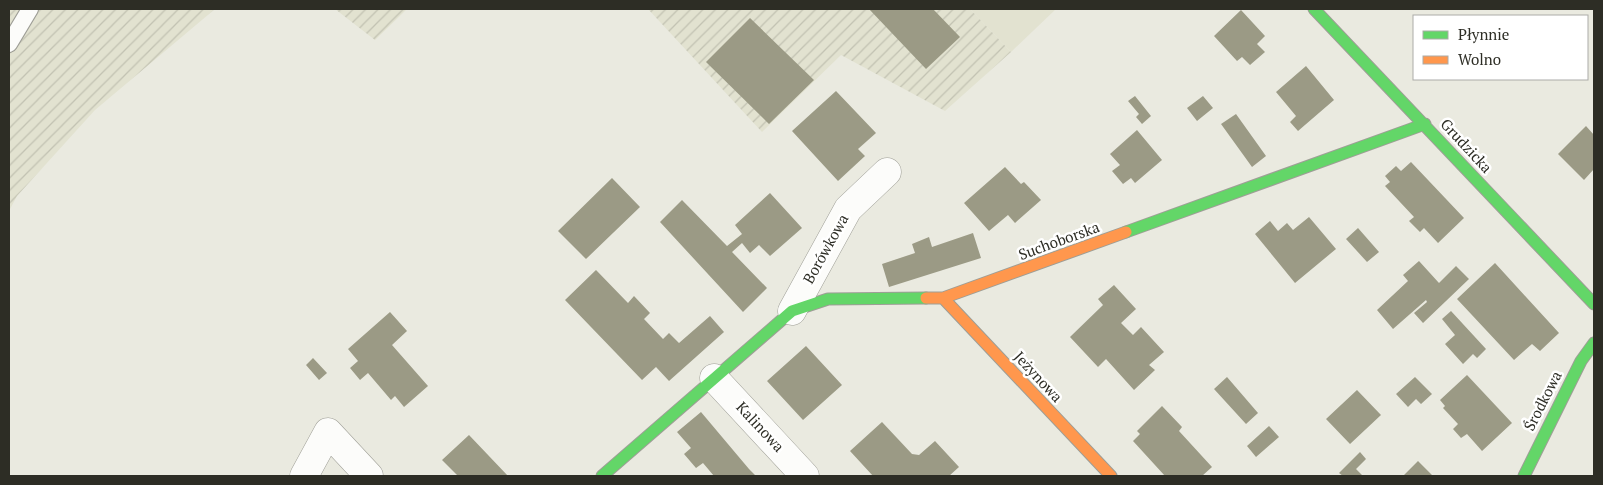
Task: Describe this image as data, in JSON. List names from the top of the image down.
{
  "streets": {
    "street": [
      "Grudzicka",
      "Suchoborska",
      "Borówkowa",
      "Jeżynowa",
      "Środkowa",
      "Kalinowa"
    ]
  },
  "crossings": [
    ["Grudzicka", "Suchoborska"],
    ["Suchoborska", "Borówkowa"],
    ["Suchoborska", "Jeżynowa"],
    ["Suchoborska", "Kalinowa"]
  ],
  "legend": ["Płynnie", "Wolno"]
}
